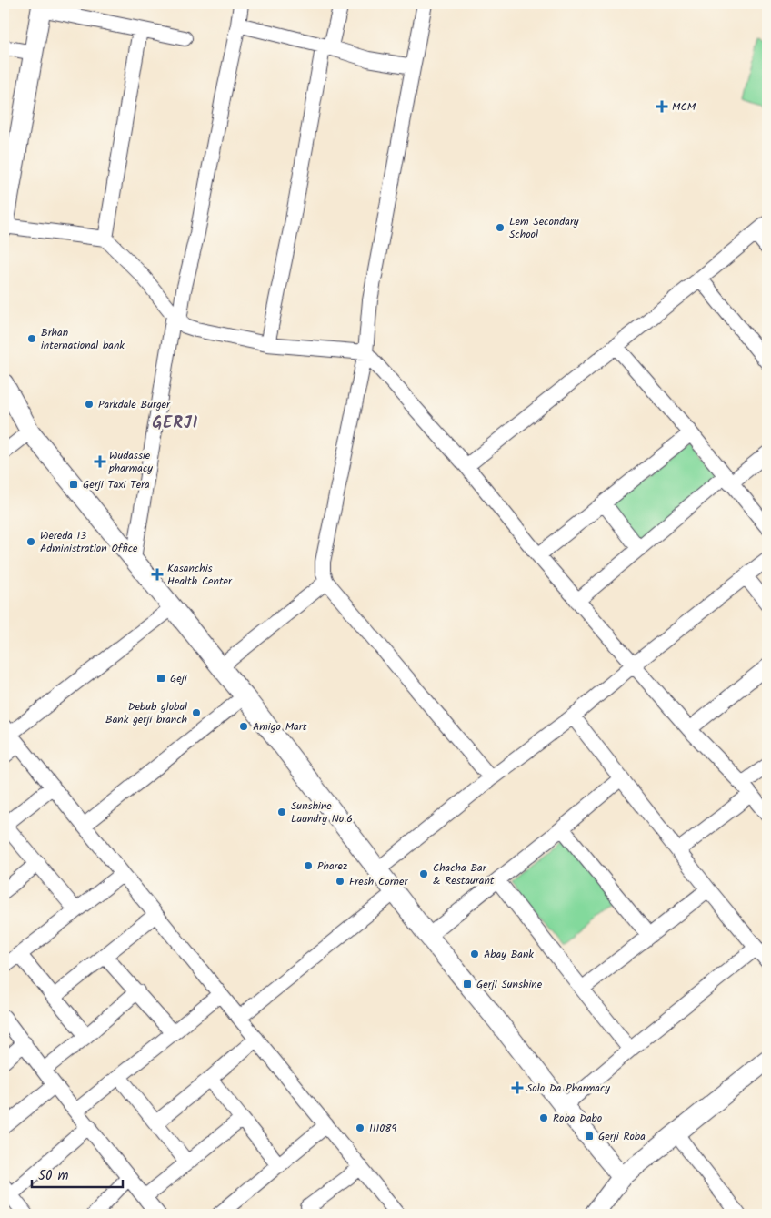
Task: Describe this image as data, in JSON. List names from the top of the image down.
{
  "districts": ["GERJI"],
  "places": {
    "health": [
      "MCM",
      "Wudassie pharmacy",
      "Kasanchis Health Center",
      "Solo Da Pharmacy"
    ],
    "other": [
      "Lem Secondary School",
      "Brhan international bank",
      "Parkdale Burger",
      "Wereda 13 Administration Office",
      "Debub global Bank gerji branch",
      "Amigo Mart",
      "Sunshine Laundry No.6",
      "Pharez",
      "Chacha Bar & Restaurant",
      "Fresh Corner",
      "Abay Bank",
      "Roba Dabo",
      "111089"
    ],
    "transit": [
      "Gerji Taxi Tera",
      "Geji",
      "Gerji Sunshine",
      "Gerji Roba"
    ]
  },
  "scale_bar": "50 m"
}
